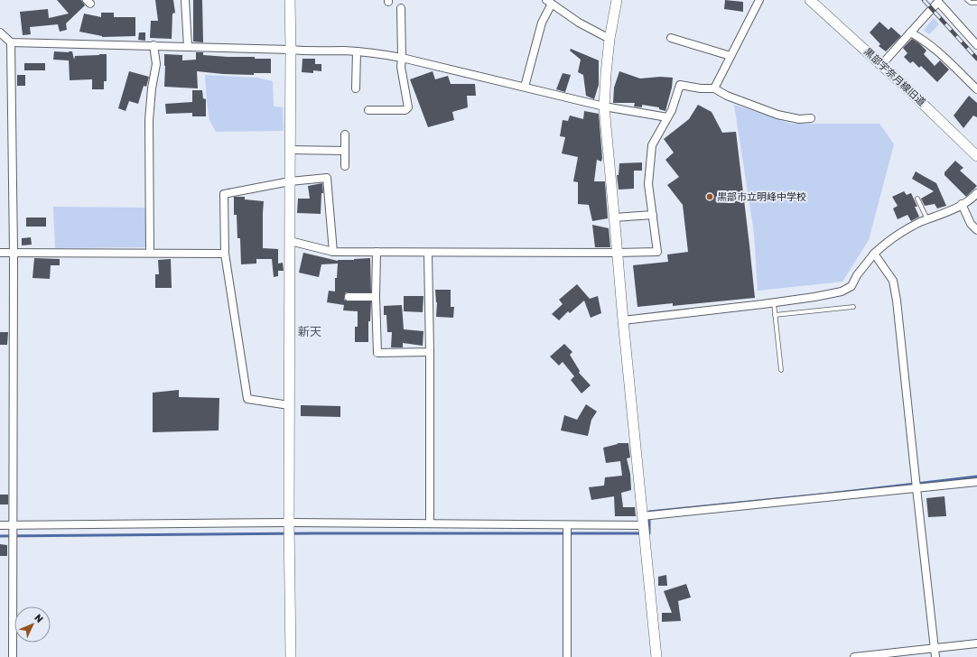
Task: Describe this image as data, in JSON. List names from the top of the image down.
{
  "streets": {
    "street": ["黒部宇奈月線旧道"]
  },
  "districts": ["新天"],
  "places": ["黒部市立明峰中学校"],
  "north": "top right"
}
